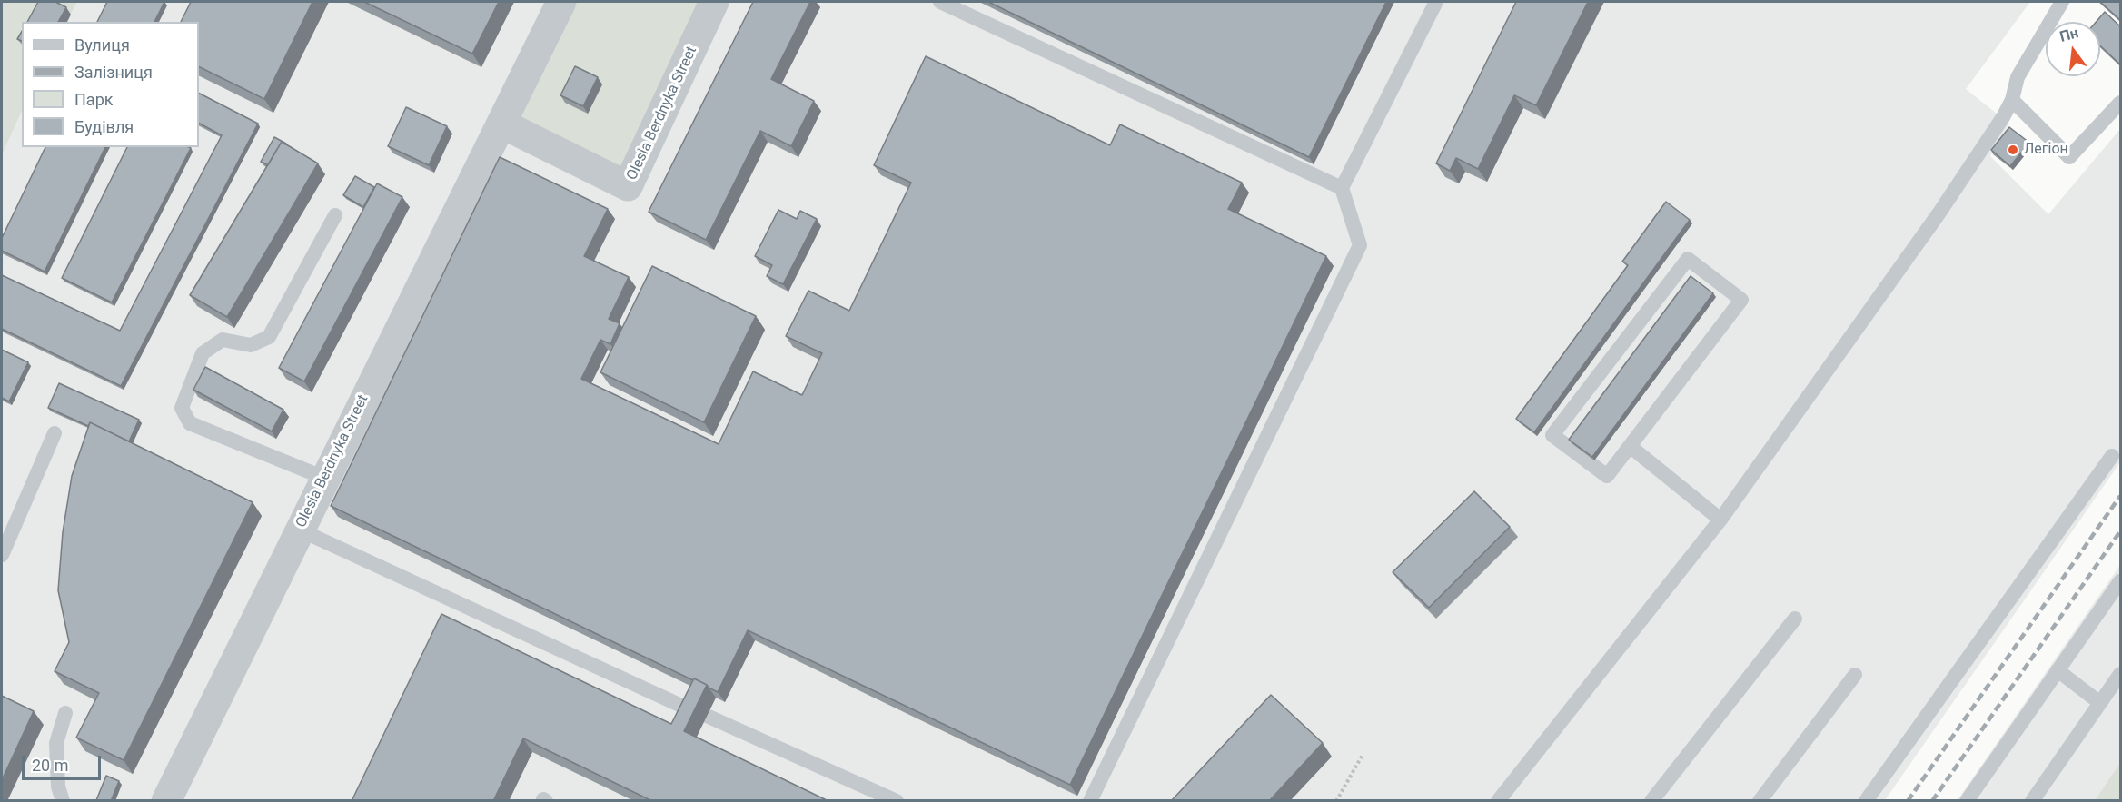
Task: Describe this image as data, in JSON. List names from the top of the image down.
{
  "streets": {
    "street": ["Olesia Berdnyka Street"]
  },
  "places": ["Легіон"],
  "legend": [
    "Вулиця",
    "Залізниця",
    "Парк",
    "Будівля"
  ],
  "scale_bar": "20 m",
  "north": "top"
}
